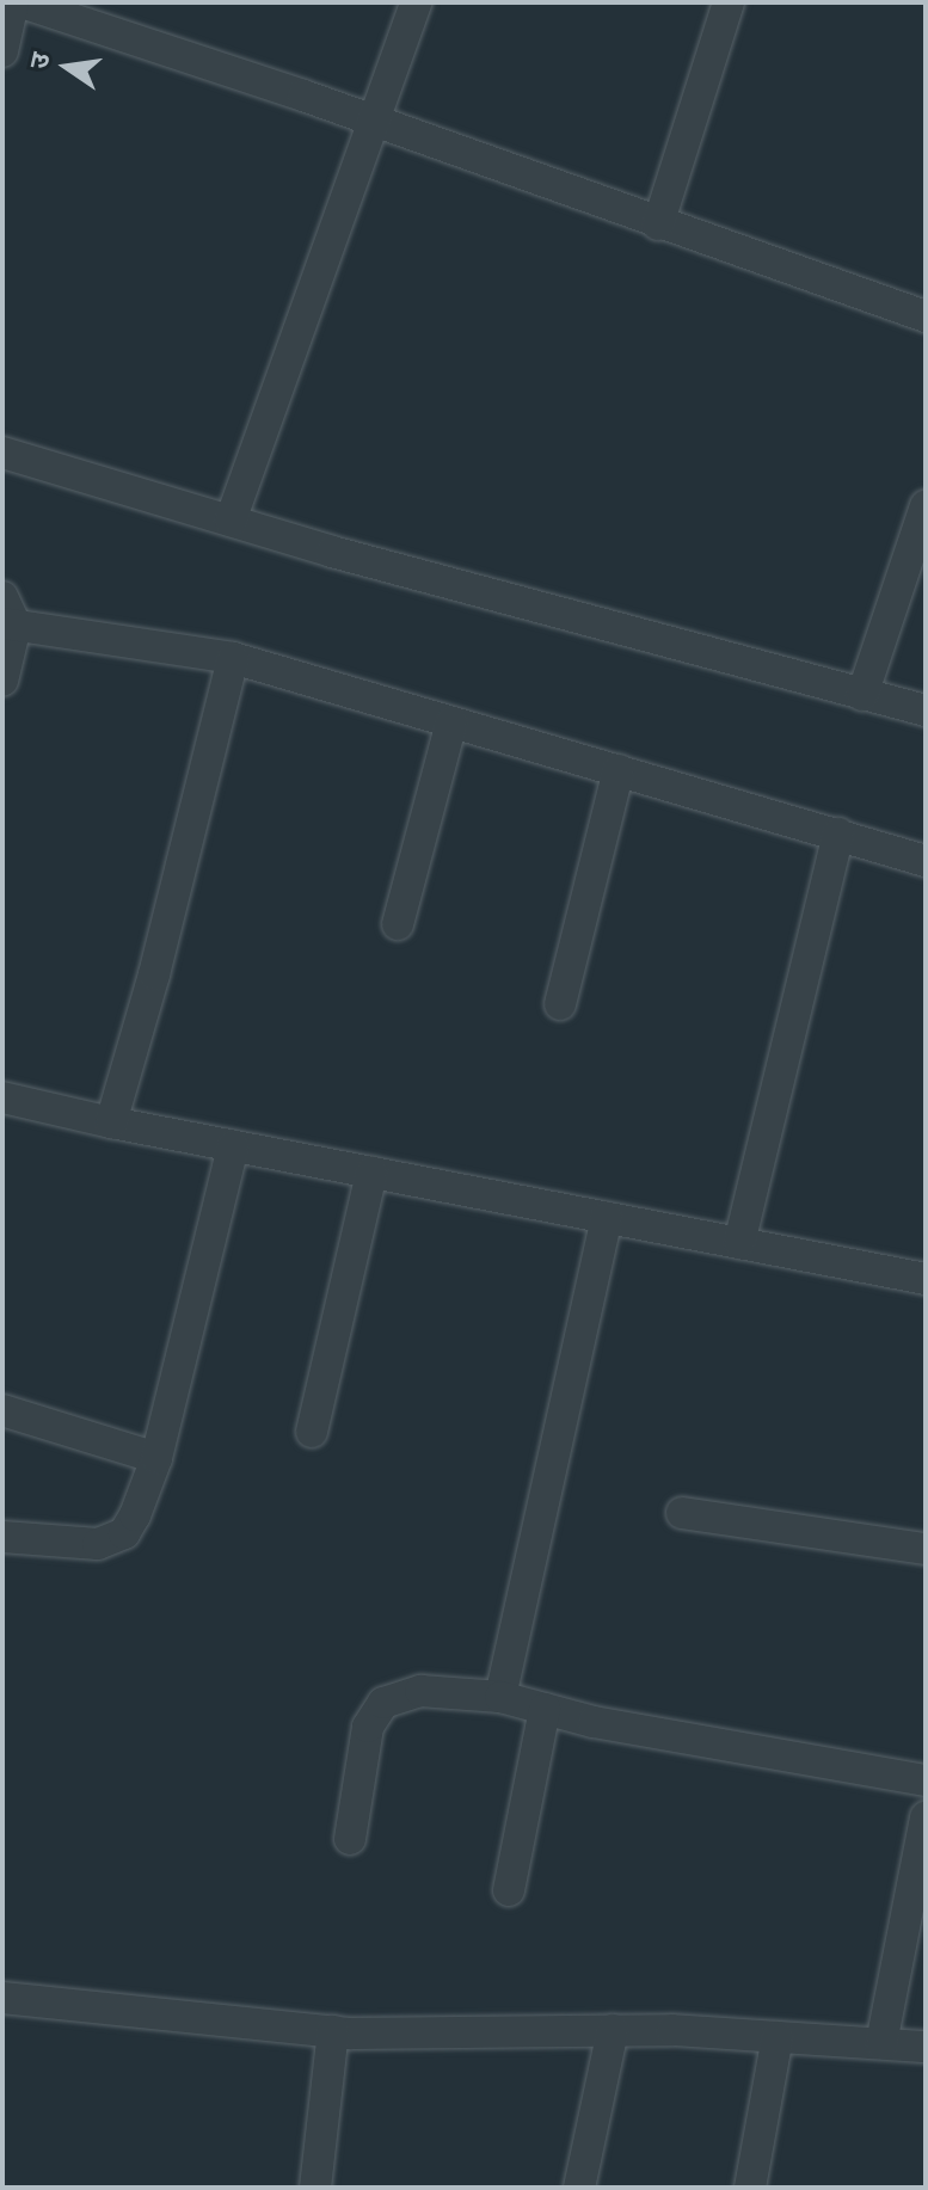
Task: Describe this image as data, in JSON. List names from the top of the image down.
{
  "north": "left"
}
